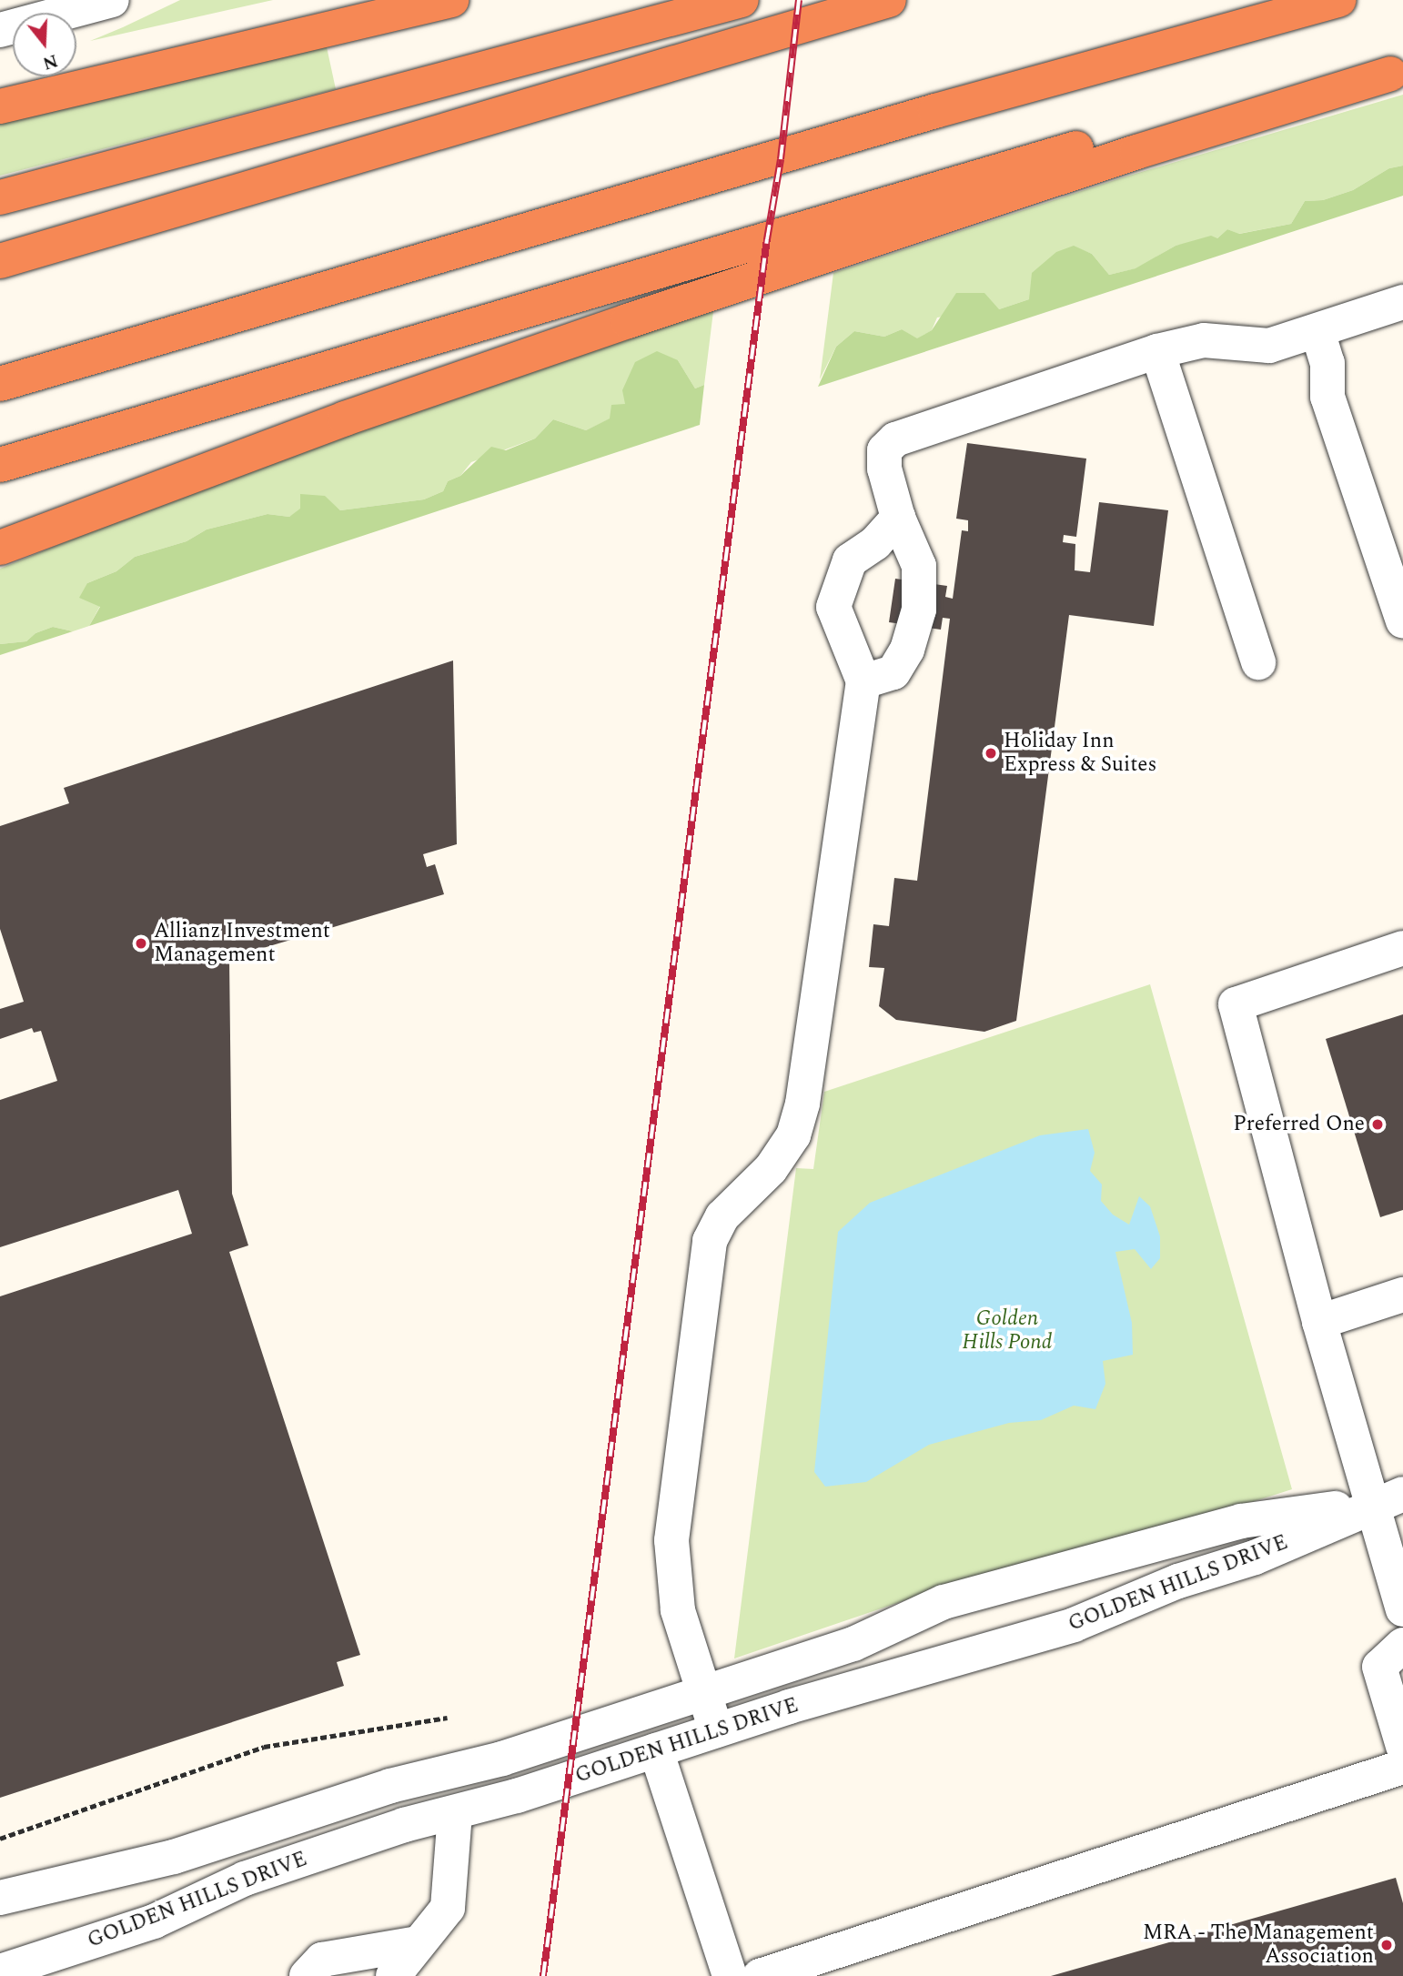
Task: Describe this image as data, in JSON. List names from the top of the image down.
{
  "streets": {
    "street": ["GOLDEN HILLS DRIVE"]
  },
  "parks": ["Golden Hills Pond"],
  "places": [
    "Holiday Inn Express & Suites",
    "Allianz Investment Management",
    "Preferred One",
    "MRA - The Management Association"
  ],
  "north": "bottom"
}
